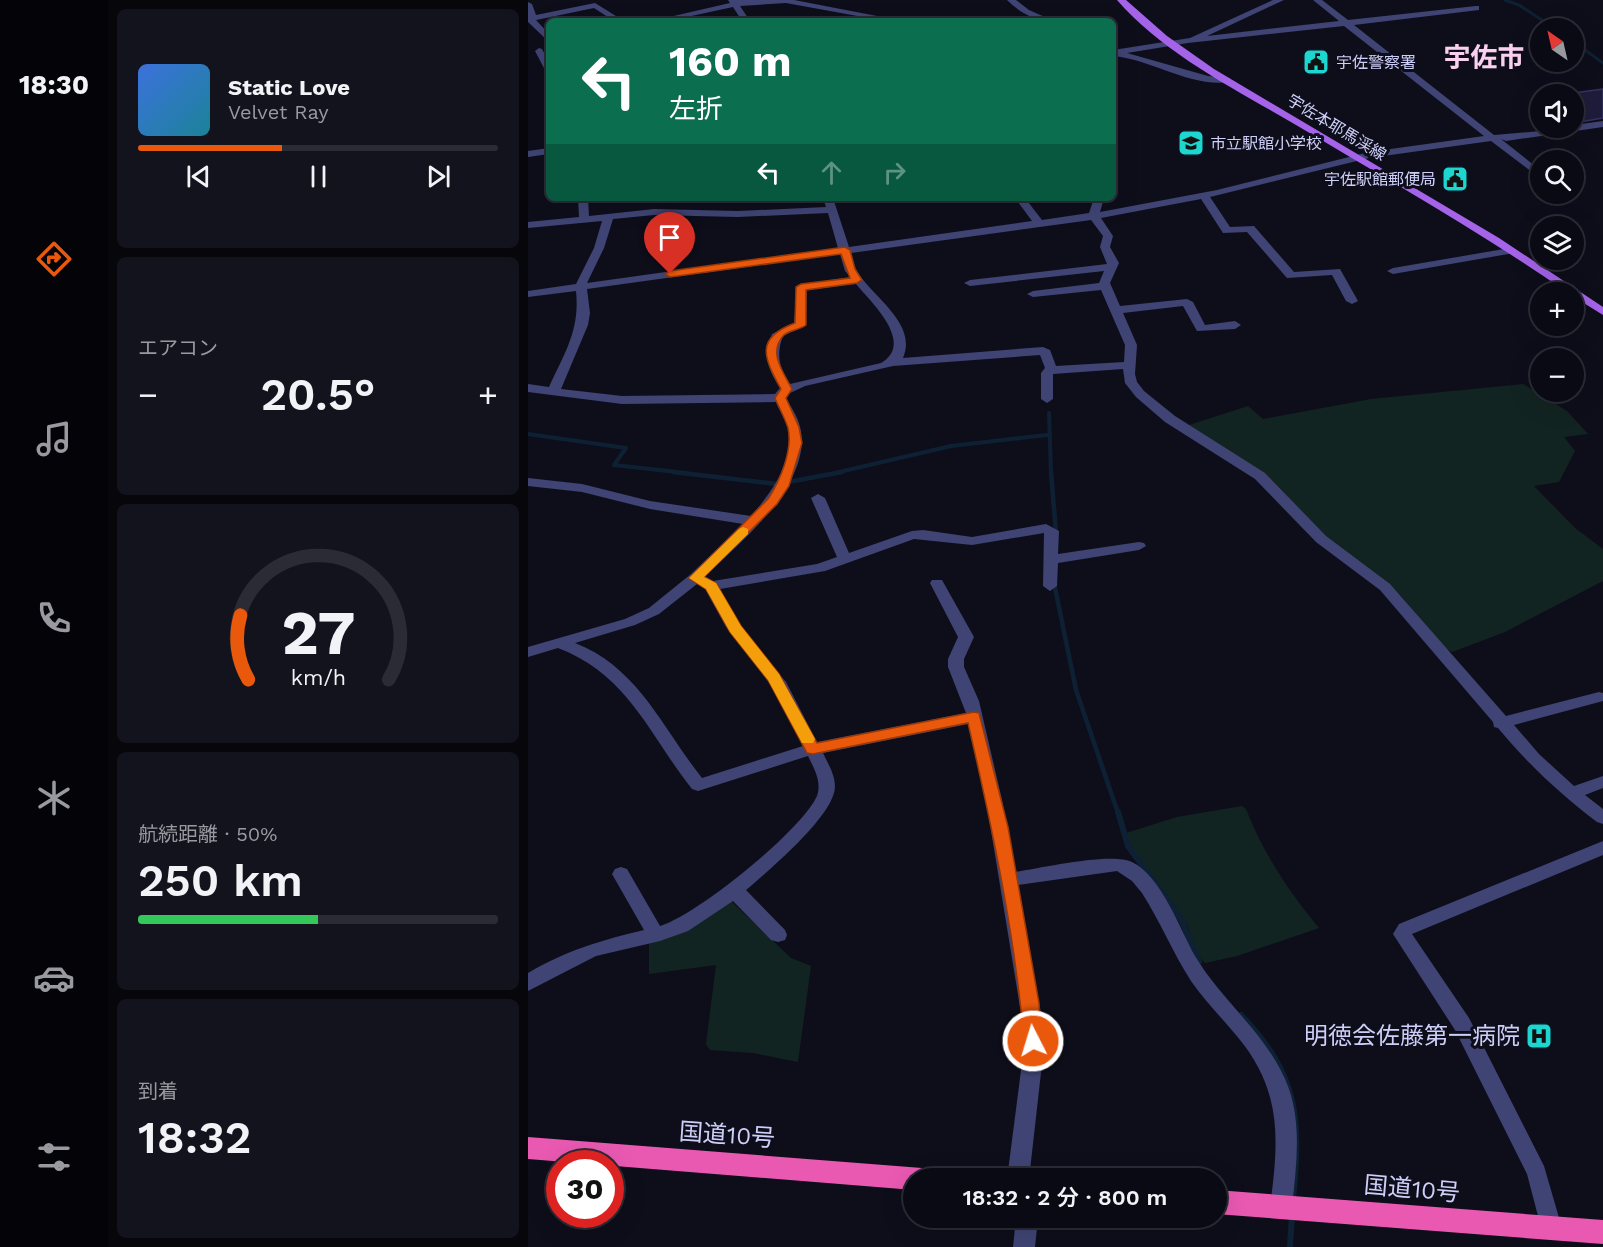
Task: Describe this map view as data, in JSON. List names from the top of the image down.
{
  "streets": {
    "highway": ["国道10号"],
    "main road": ["宇佐本耶馬渓線"]
  },
  "districts": ["宇佐市"],
  "places": {
    "public building": ["宇佐警察署", "宇佐駅館郵便局"],
    "school or university": ["市立駅館小学校"],
    "hospital": ["明徳会佐藤第一病院"]
  },
  "north": "top left",
  "page": {
    "tabs": "18:30",
    "map_buttons": ["+", "−"],
    "turn": ["160 m", "左折"],
    "song": ["Static Love", "Velvet Ray"],
    "tile": [
      "エアコン",
      ["航続距離 · 50%", "250 km"],
      ["到着", "18:32"]
    ],
    "heat": ["−", "20.5°", "+"],
    "limit": "30",
    "trip": "18:32 · 2 分 · 800 m",
    "gauge": ["27", "km/h"]
  }
}
